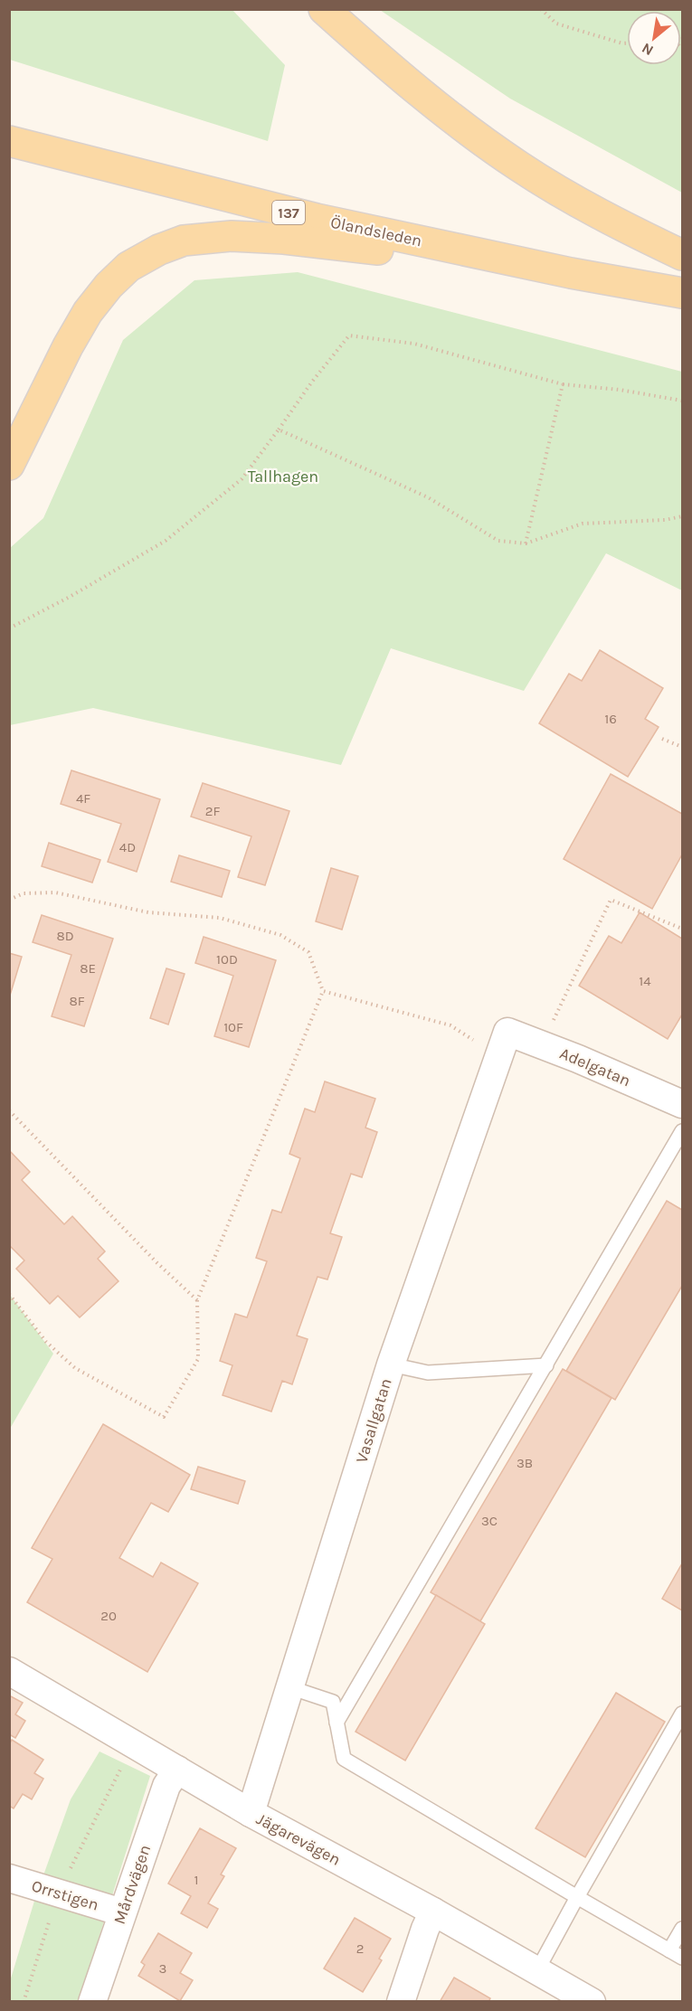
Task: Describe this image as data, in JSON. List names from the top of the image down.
{
  "streets": {
    "main road": ["137", "Ölandsleden"],
    "street": [
      "Adelgatan",
      "Vasallgatan",
      "Jägarevägen",
      "Mårdvägen",
      "Orrstigen"
    ]
  },
  "crossings": [
    ["Adelgatan", "Vasallgatan"],
    ["Vasallgatan", "Jägarevägen"],
    ["Jägarevägen", "Mårdvägen"],
    ["Mårdvägen", "Orrstigen"]
  ],
  "parks": ["Tallhagen"],
  "house_numbers": [
    "16",
    "4F",
    "2F",
    "4D",
    "8D",
    "10D",
    "8E",
    "14",
    "8F",
    "10F",
    "3B",
    "3C",
    "20",
    "1",
    "2",
    "3"
  ],
  "north": "bottom left"
}
